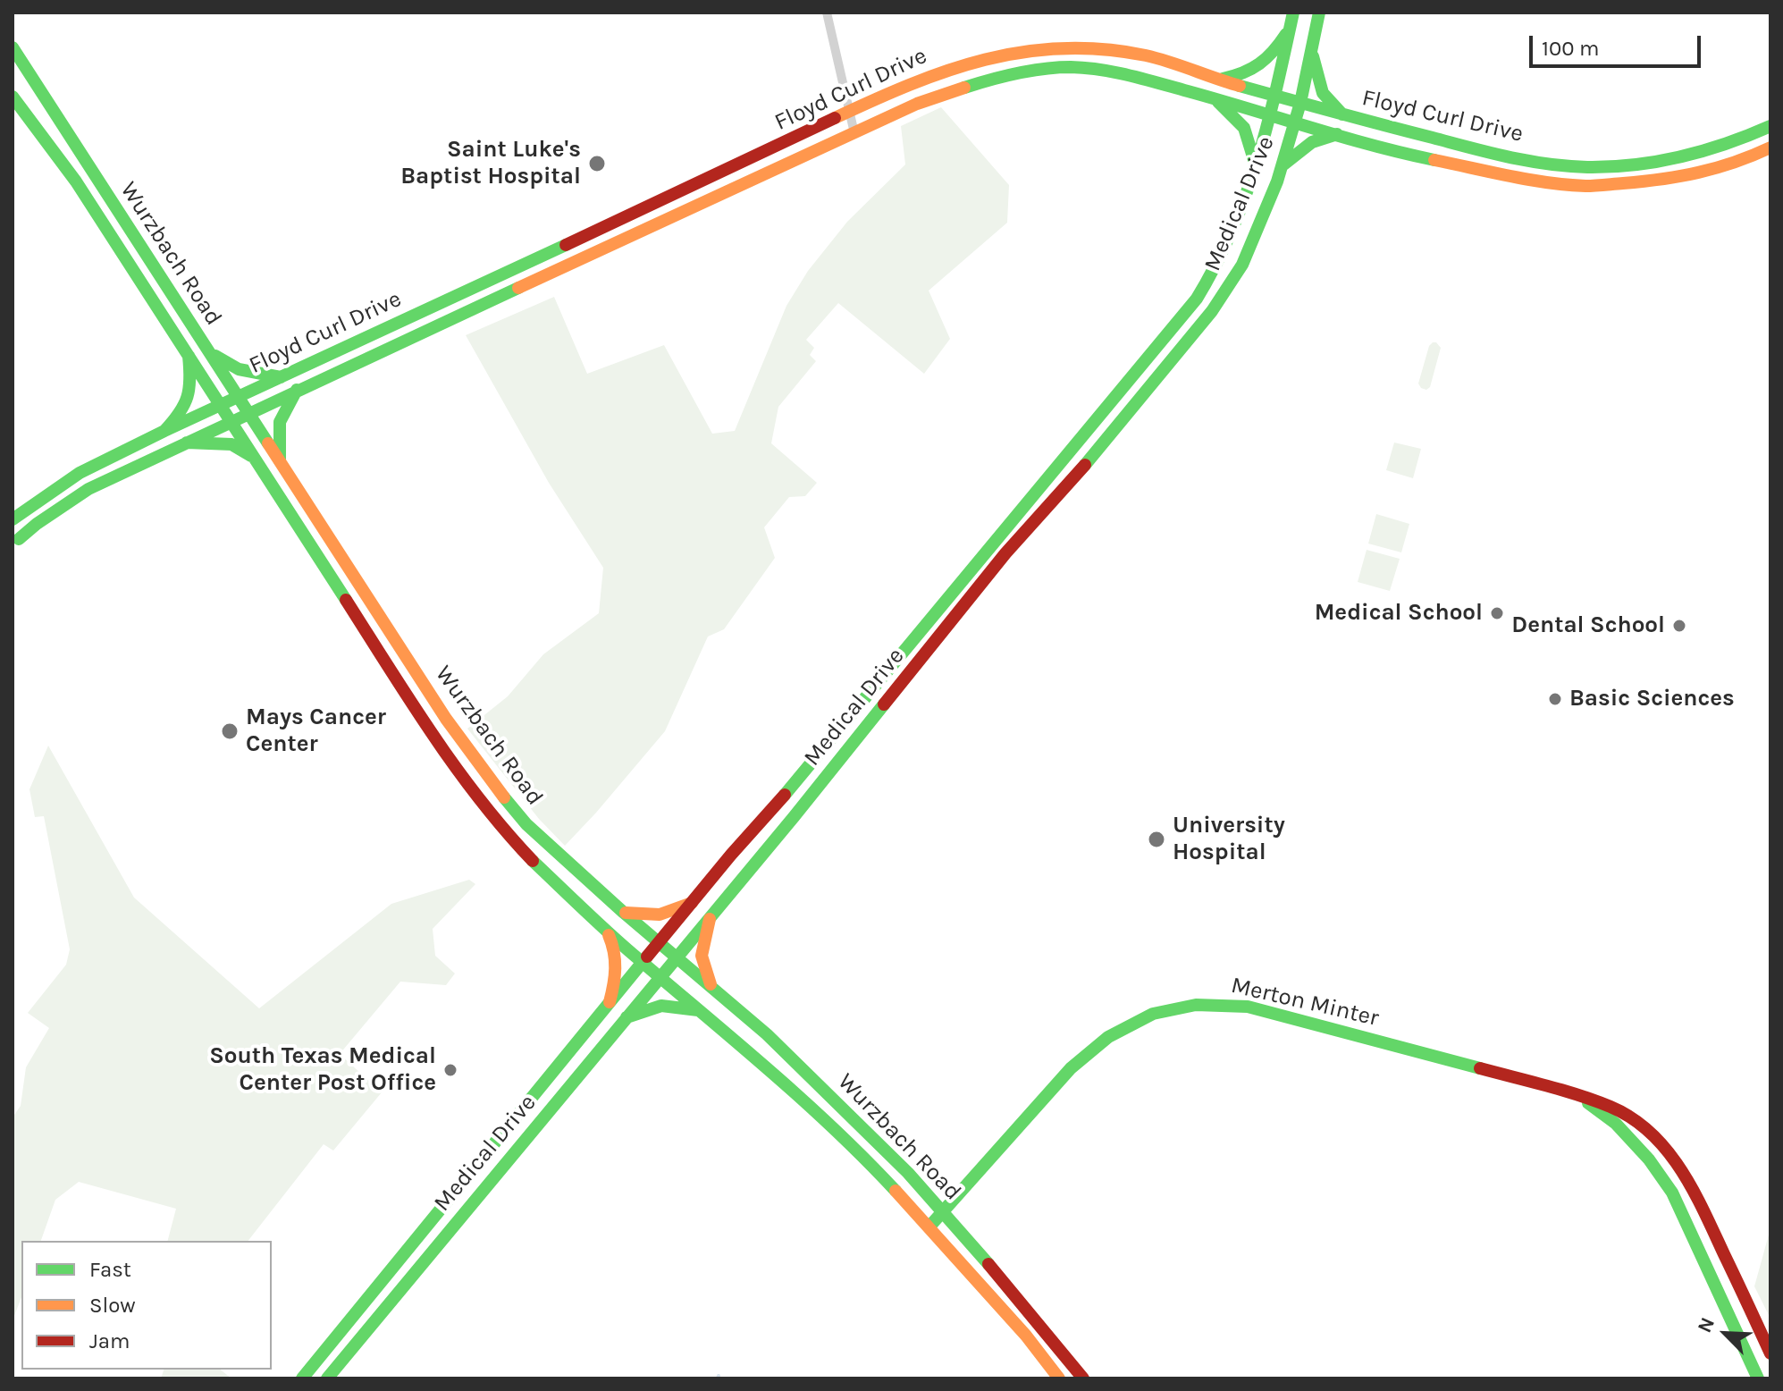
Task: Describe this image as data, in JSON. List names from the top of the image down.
{
  "streets": {
    "street": [
      "Floyd Curl Drive",
      "Medical Drive",
      "Wurzbach Road",
      "Merton Minter"
    ]
  },
  "crossings": [
    ["Floyd Curl Drive", "Medical Drive"],
    ["Floyd Curl Drive", "Wurzbach Road"],
    ["Medical Drive", "Wurzbach Road"],
    ["Wurzbach Road", "Merton Minter"]
  ],
  "places": [
    "Saint Luke's Baptist Hospital",
    "Medical School",
    "Dental School",
    "Basic Sciences",
    "Mays Cancer Center",
    "University Hospital",
    "South Texas Medical Center Post Office"
  ],
  "legend": ["Fast", "Slow", "Jam"],
  "scale_bar": "100 m",
  "north": "top left"
}
